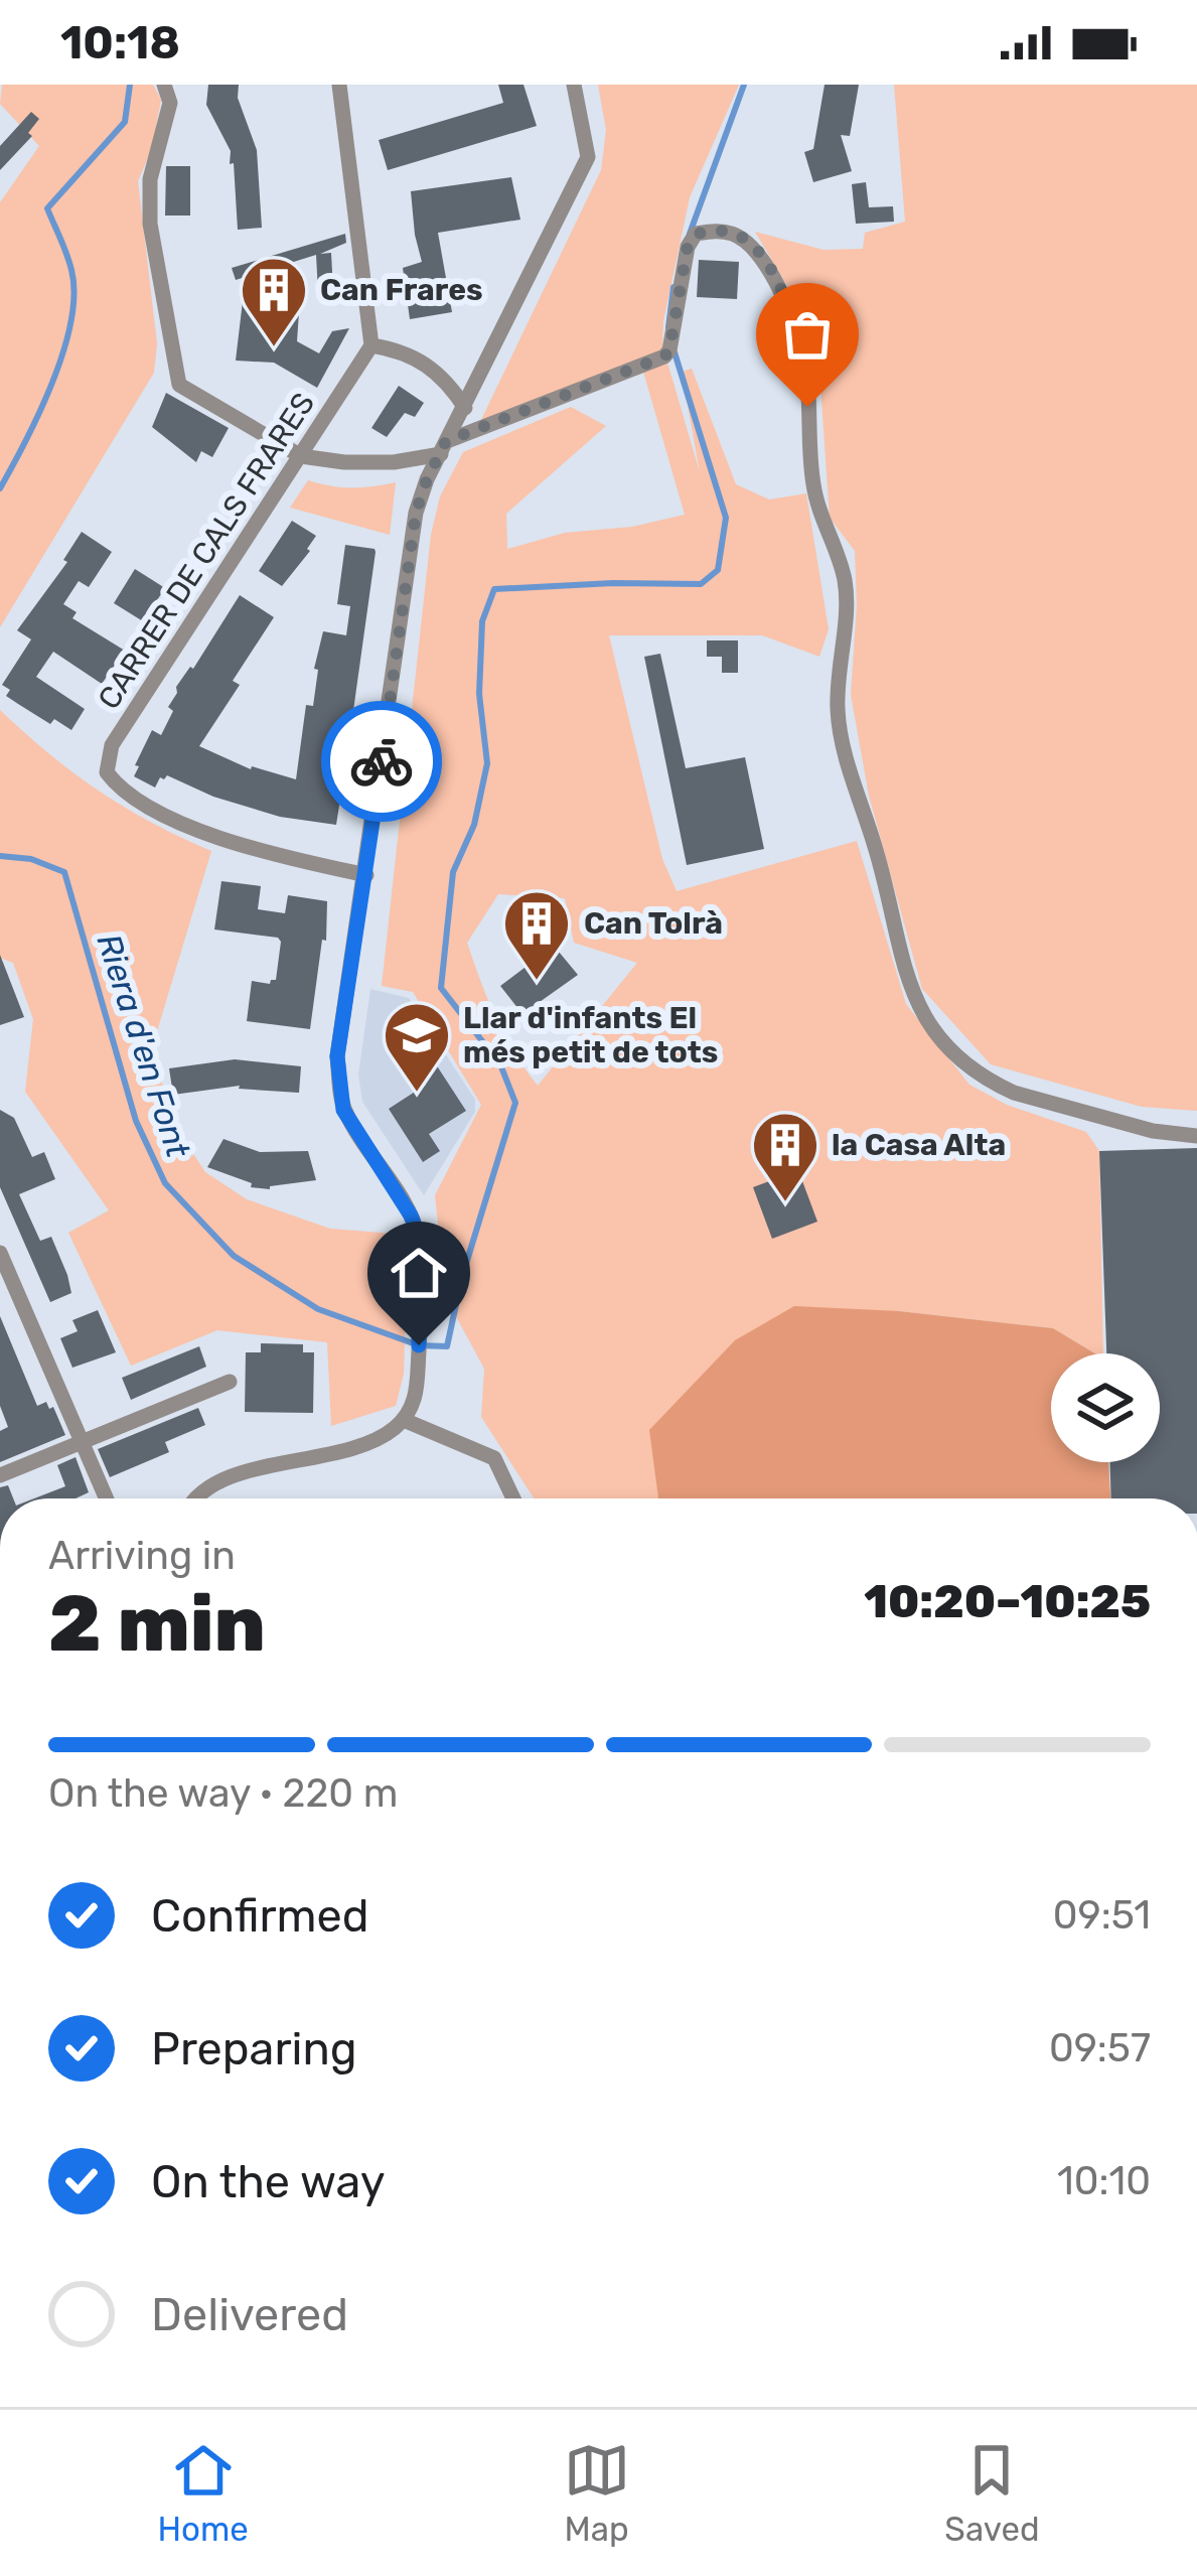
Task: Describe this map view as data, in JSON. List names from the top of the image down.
{
  "streets": {
    "street": ["CARRER DE CALS FRARES"]
  },
  "water": ["Riera d'en Font"],
  "places": {
    "building": ["Can Frares", "Can Tolrà", "la Casa Alta"],
    "school or university": ["Llar d'infants El més petit de tots"]
  },
  "page": {
    "status": "10:18",
    "heading": ["2 min", "Arriving in", "10:20–10:25"],
    "bar": "On the way · 220 m",
    "list": [
      ["Confirmed", "09:51"],
      ["Preparing", "09:57"],
      ["On the way", "10:10"],
      "Delivered"
    ],
    "tabs": ["Home", "Map", "Saved"]
  }
}
